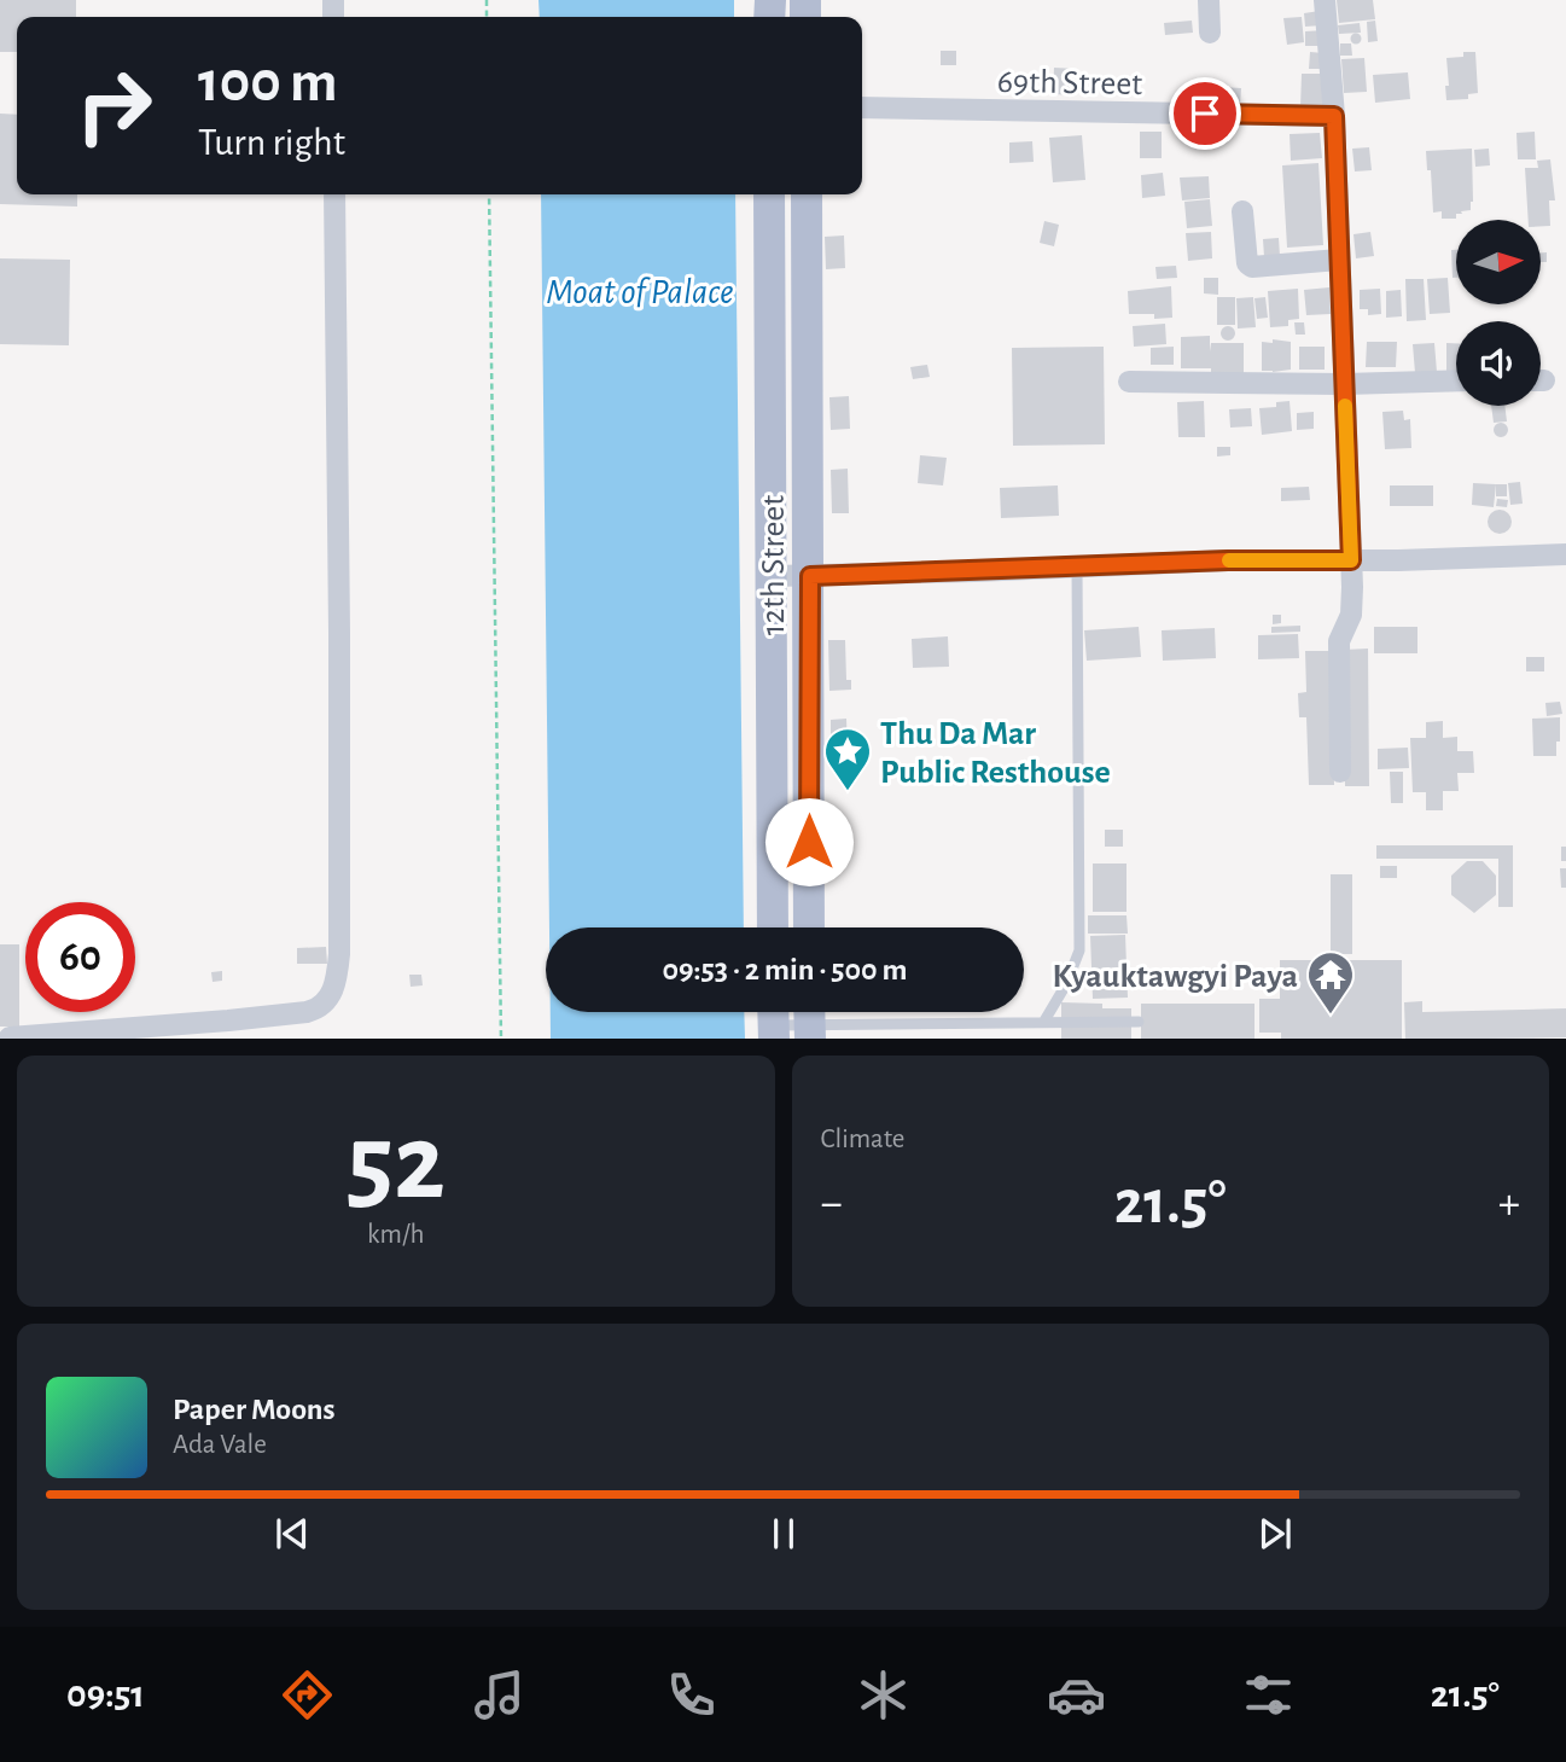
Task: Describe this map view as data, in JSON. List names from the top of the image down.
{
  "streets": {
    "main road": ["12th Street"],
    "street": ["69th Street"]
  },
  "water": ["Moat of Palace"],
  "places": {
    "place": ["Thu Da Mar Public Resthouse"],
    "temple": ["Kyauktawgyi Paya"]
  },
  "north": "right",
  "page": {
    "turn": ["100 m", "Turn right"],
    "limit": "60",
    "trip": "09:53 · 2 min · 500 m",
    "tile": [
      ["52", "km/h"],
      "Climate"
    ],
    "heat": ["−", "21.5°", "+"],
    "song": ["Paper Moons", "Ada Vale"],
    "tabs": ["09:51", "21.5°"]
  }
}
